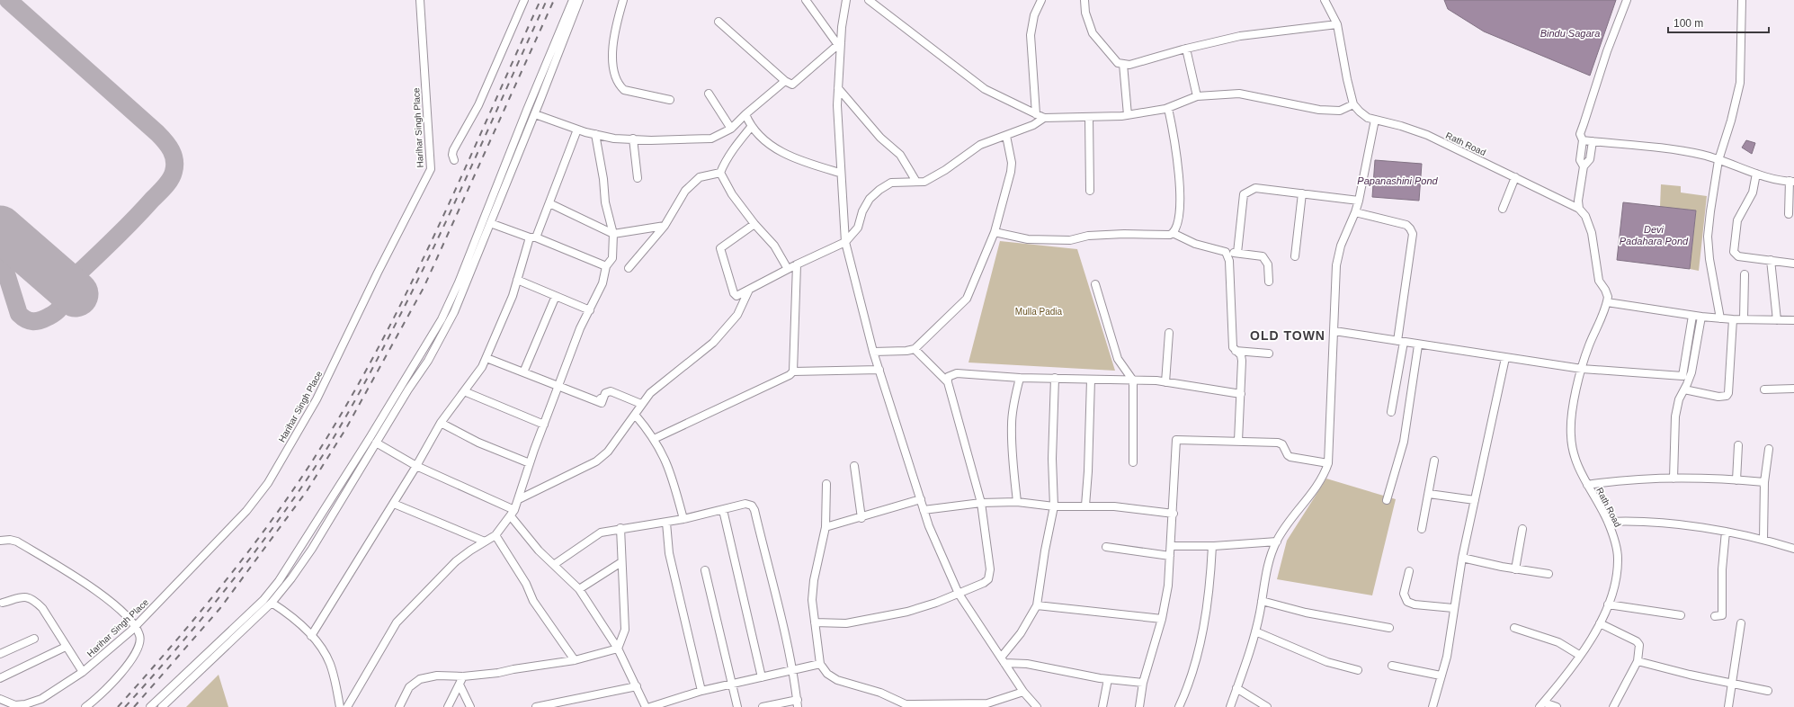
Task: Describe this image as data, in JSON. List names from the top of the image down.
{
  "streets": {
    "street": ["Harihar Singh Place", "Rath Road"]
  },
  "districts": ["OLD TOWN"],
  "water": ["Bindu Sagara", "Papanashini Pond", "Devi Padahara Pond"],
  "parks": ["Mulla Padia"],
  "scale_bar": "100 m"
}
